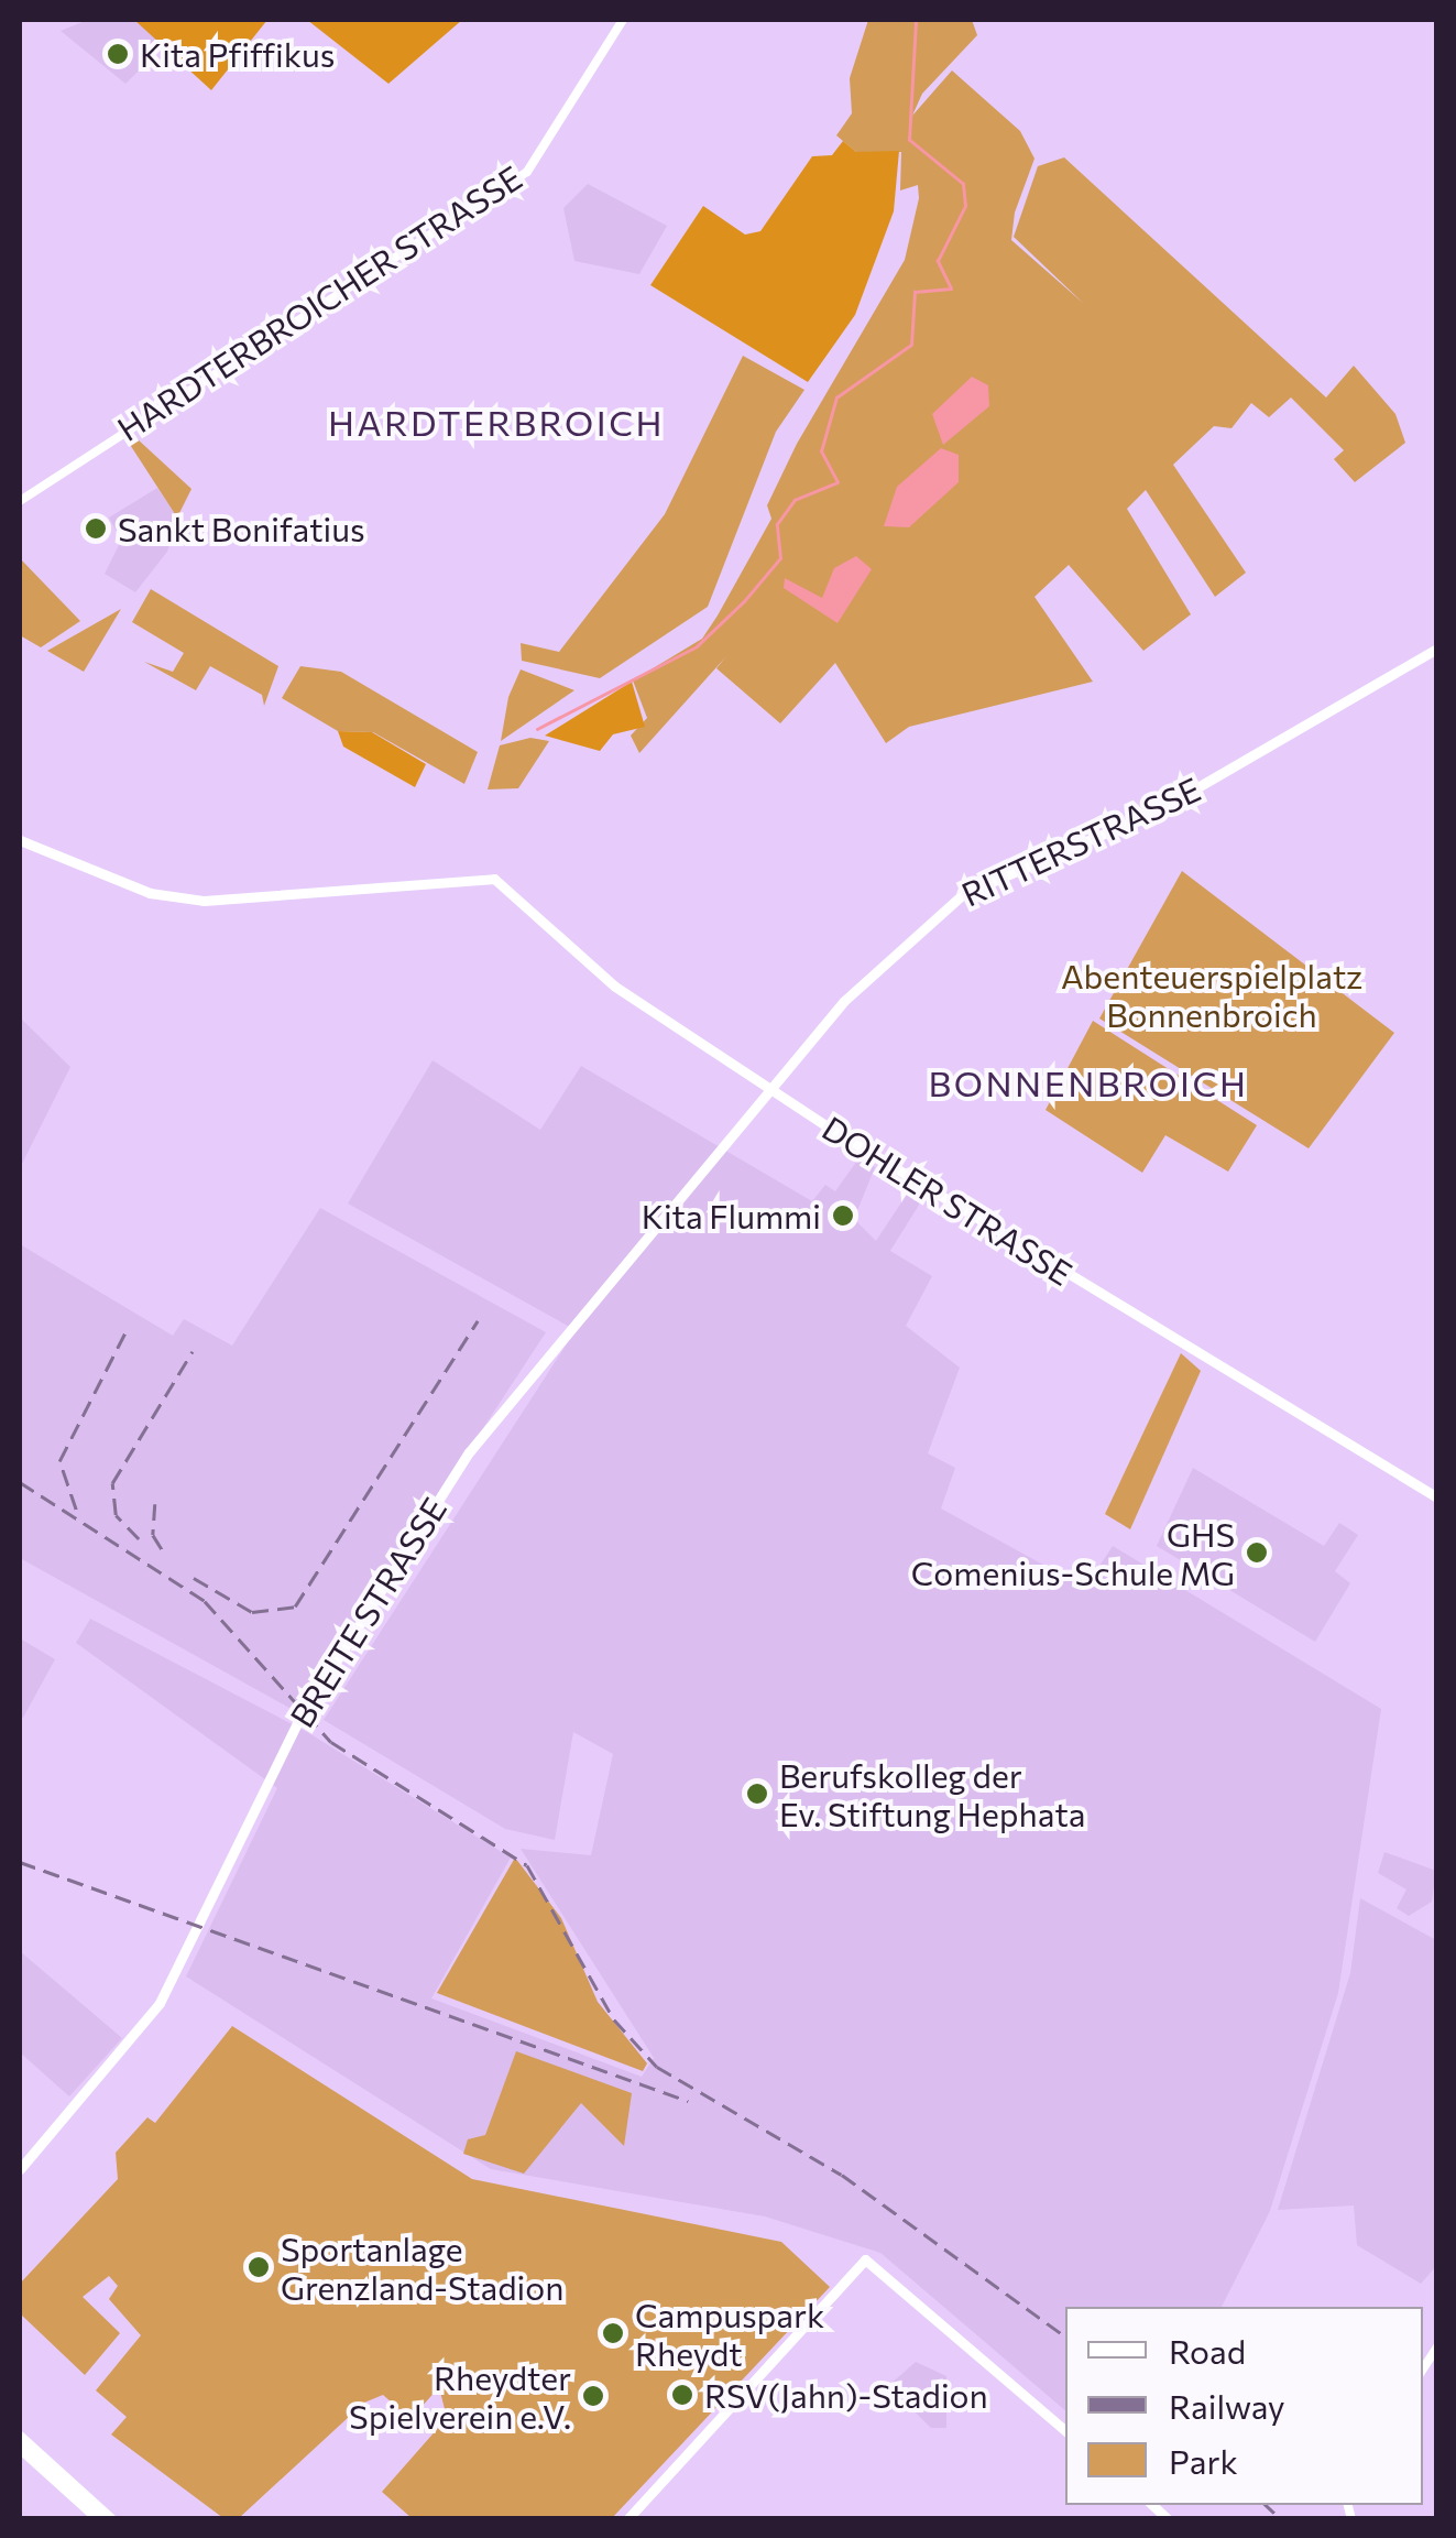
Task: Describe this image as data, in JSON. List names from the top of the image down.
{
  "streets": {
    "main road": ["RITTERSTRASSE", "DOHLER STRASSE", "BREITE STRASSE"],
    "street": ["HARDTERBROICHER STRASSE"]
  },
  "crossings": [
    ["RITTERSTRASSE", "DOHLER STRASSE"],
    ["RITTERSTRASSE", "BREITE STRASSE"],
    ["DOHLER STRASSE", "BREITE STRASSE"]
  ],
  "districts": ["HARDTERBROICH", "BONNENBROICH"],
  "parks": ["Abenteuerspielplatz Bonnenbroich"],
  "places": [
    "Kita Pfiffikus",
    "Sankt Bonifatius",
    "Kita Flummi",
    "GHS Comenius-Schule MG",
    "Berufskolleg der Ev. Stiftung Hephata",
    "Sportanlage Grenzland-Stadion",
    "Campuspark Rheydt",
    "RSV(Jahn)-Stadion",
    "Rheydter Spielverein e.V."
  ],
  "legend": ["Road", "Railway", "Park"]
}
